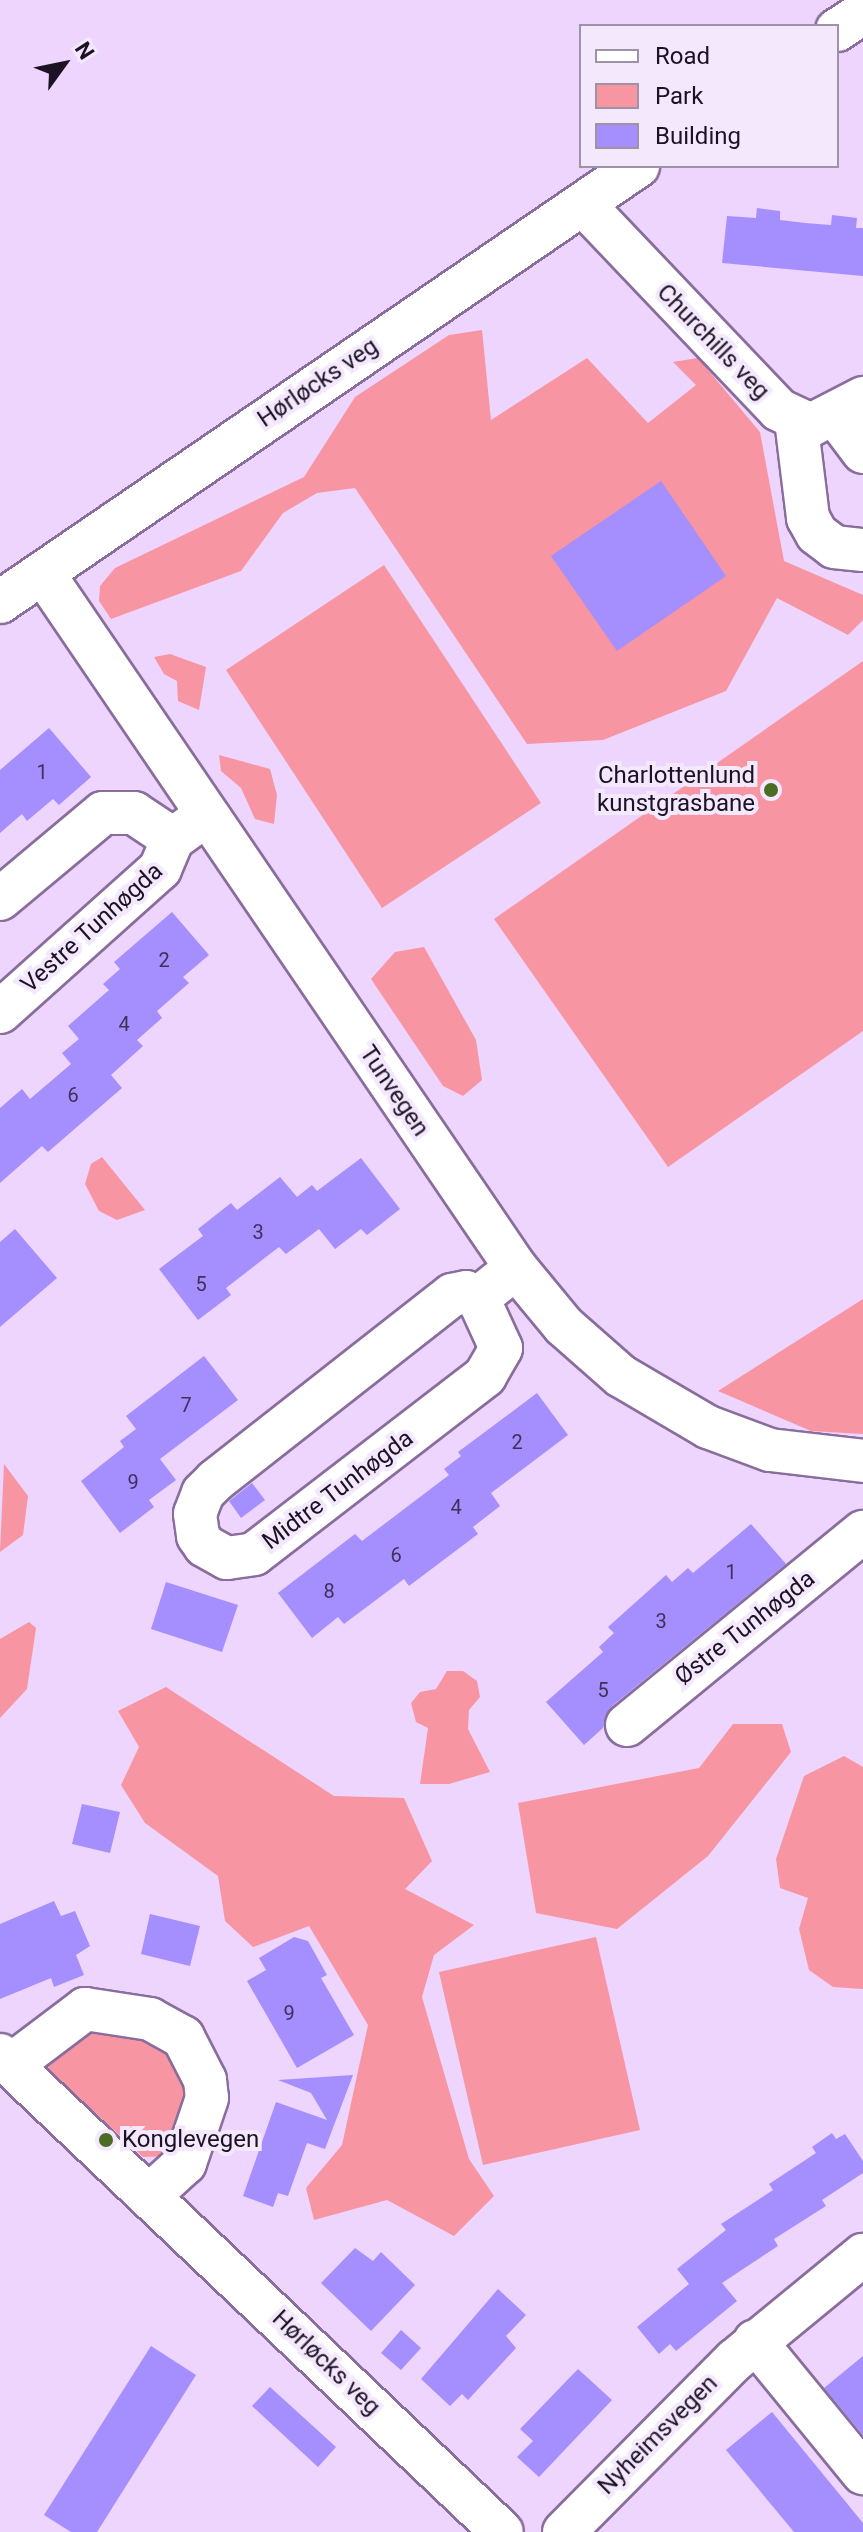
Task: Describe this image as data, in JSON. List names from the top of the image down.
{
  "streets": {
    "street": [
      "Churchills veg",
      "Hørløcks veg",
      "Vestre Tunhøgda",
      "Tunvegen",
      "Midtre Tunhøgda",
      "Østre Tunhøgda",
      "Nyheimsvegen"
    ]
  },
  "crossings": [
    ["Churchills veg", "Hørløcks veg"],
    ["Hørløcks veg", "Tunvegen"],
    ["Vestre Tunhøgda", "Tunvegen"]
  ],
  "places": ["Charlottenlund kunstgrasbane", "Konglevegen"],
  "house_numbers": [
    "1",
    "2",
    "4",
    "6",
    "3",
    "5",
    "7",
    "2",
    "9",
    "4",
    "6",
    "1",
    "8",
    "3",
    "5",
    "9"
  ],
  "legend": ["Road", "Park", "Building"],
  "north": "top right"
}
